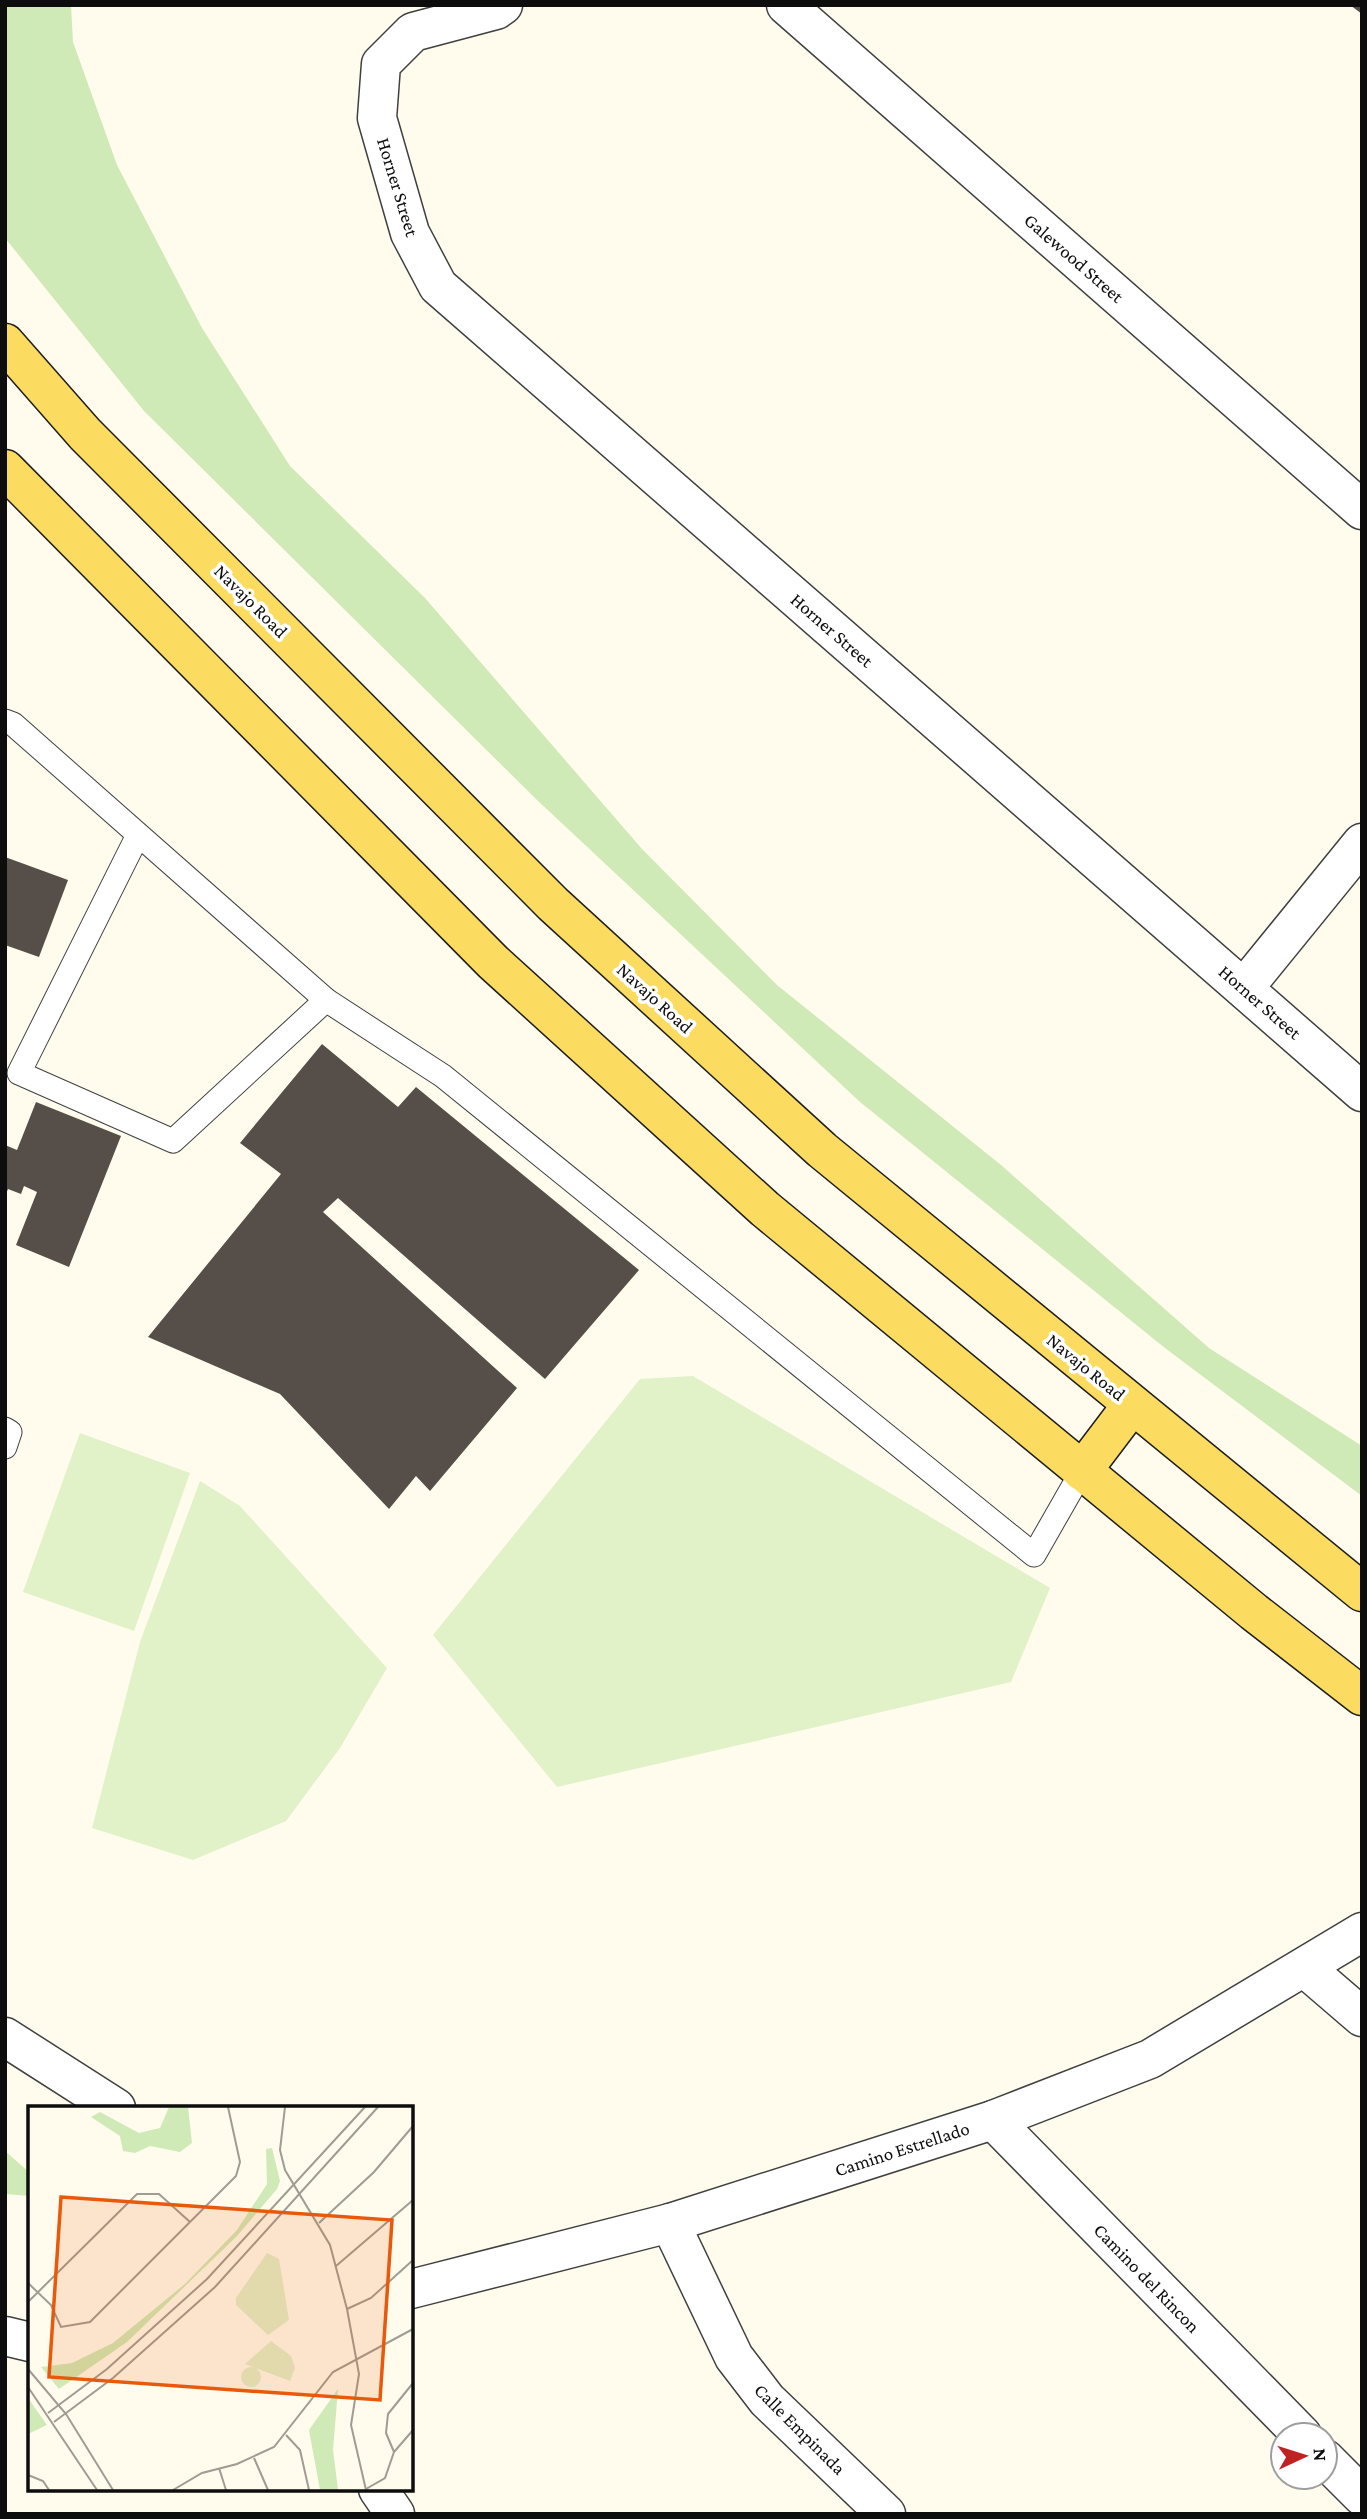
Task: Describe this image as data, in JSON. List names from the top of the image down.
{
  "streets": {
    "main road": ["Navajo Road"],
    "street": [
      "Horner Street",
      "Galewood Street",
      "Camino Estrellado",
      "Camino del Rincon",
      "Calle Empinada"
    ]
  },
  "crossings": [
    ["Camino Estrellado", "Camino del Rincon"],
    ["Camino Estrellado", "Calle Empinada"]
  ],
  "north": "right"
}
